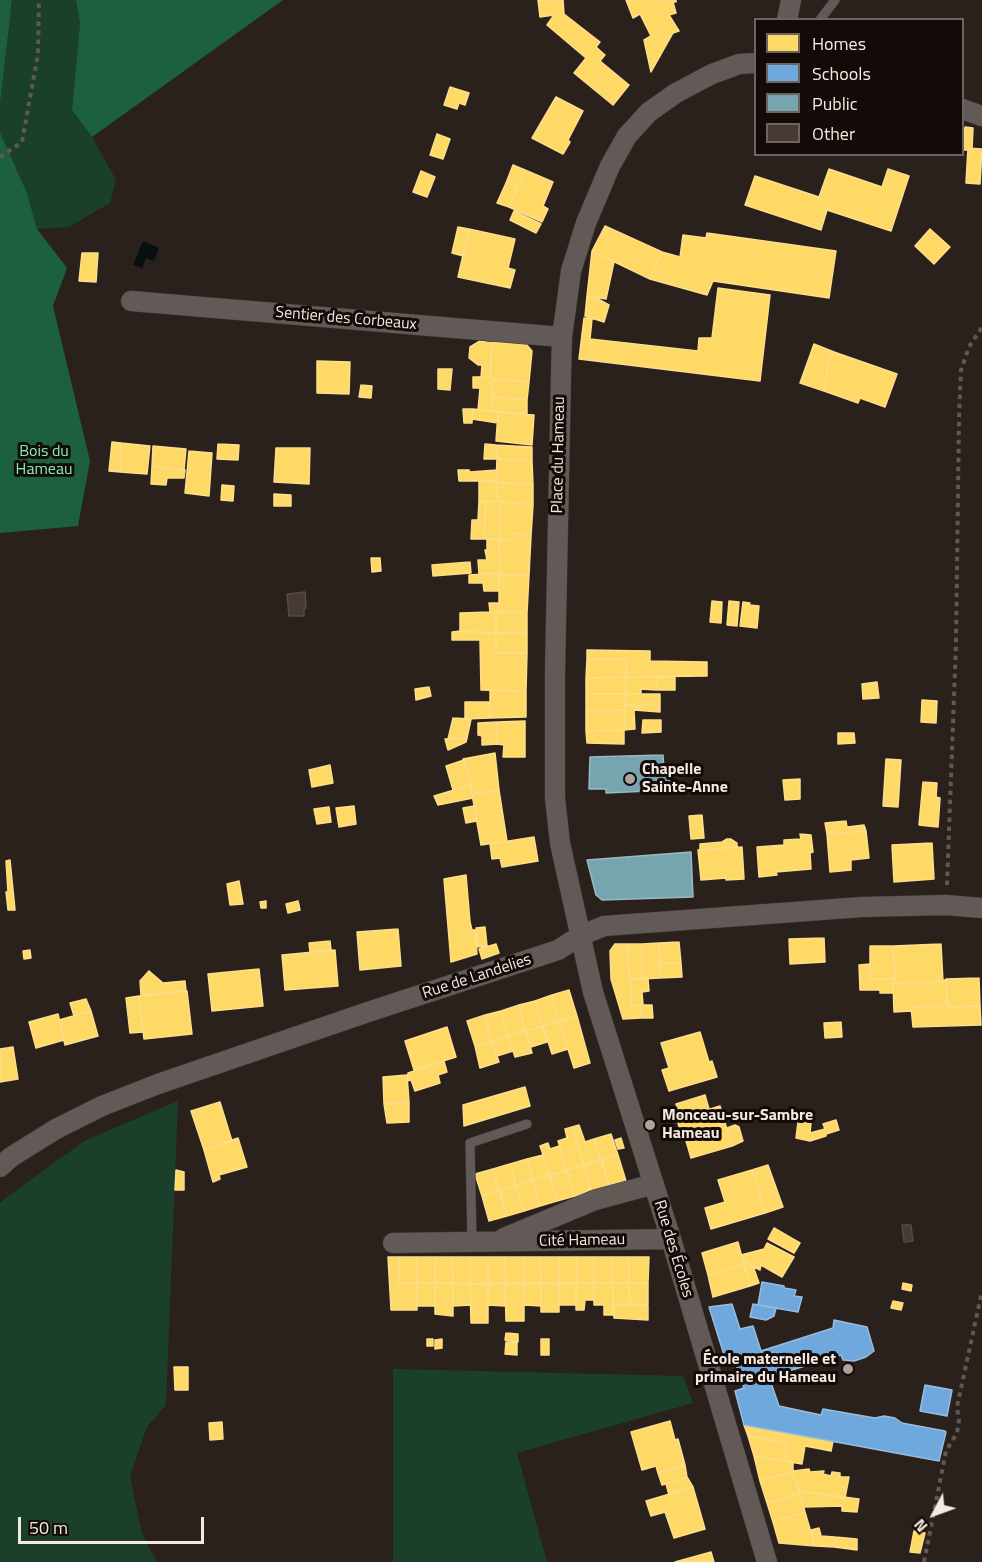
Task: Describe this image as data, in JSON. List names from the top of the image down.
{
  "streets": {
    "street": [
      "Sentier des Corbeaux",
      "Place du Hameau",
      "Rue de Landelies",
      "Cité Hameau",
      "Rue des Écoles"
    ]
  },
  "crossings": [
    ["Sentier des Corbeaux", "Place du Hameau"],
    ["Place du Hameau", "Rue de Landelies"],
    ["Place du Hameau", "Rue des Écoles"],
    ["Rue de Landelies", "Rue des Écoles"],
    ["Cité Hameau", "Rue des Écoles"]
  ],
  "parks": ["Bois du Hameau"],
  "places": ["Chapelle Sainte-Anne", "Monceau-sur-Sambre Hameau", "École maternelle et primaire du Hameau"],
  "legend": [
    "Homes",
    "Schools",
    "Public",
    "Other"
  ],
  "scale_bar": "50 m",
  "north": "bottom left"
}
